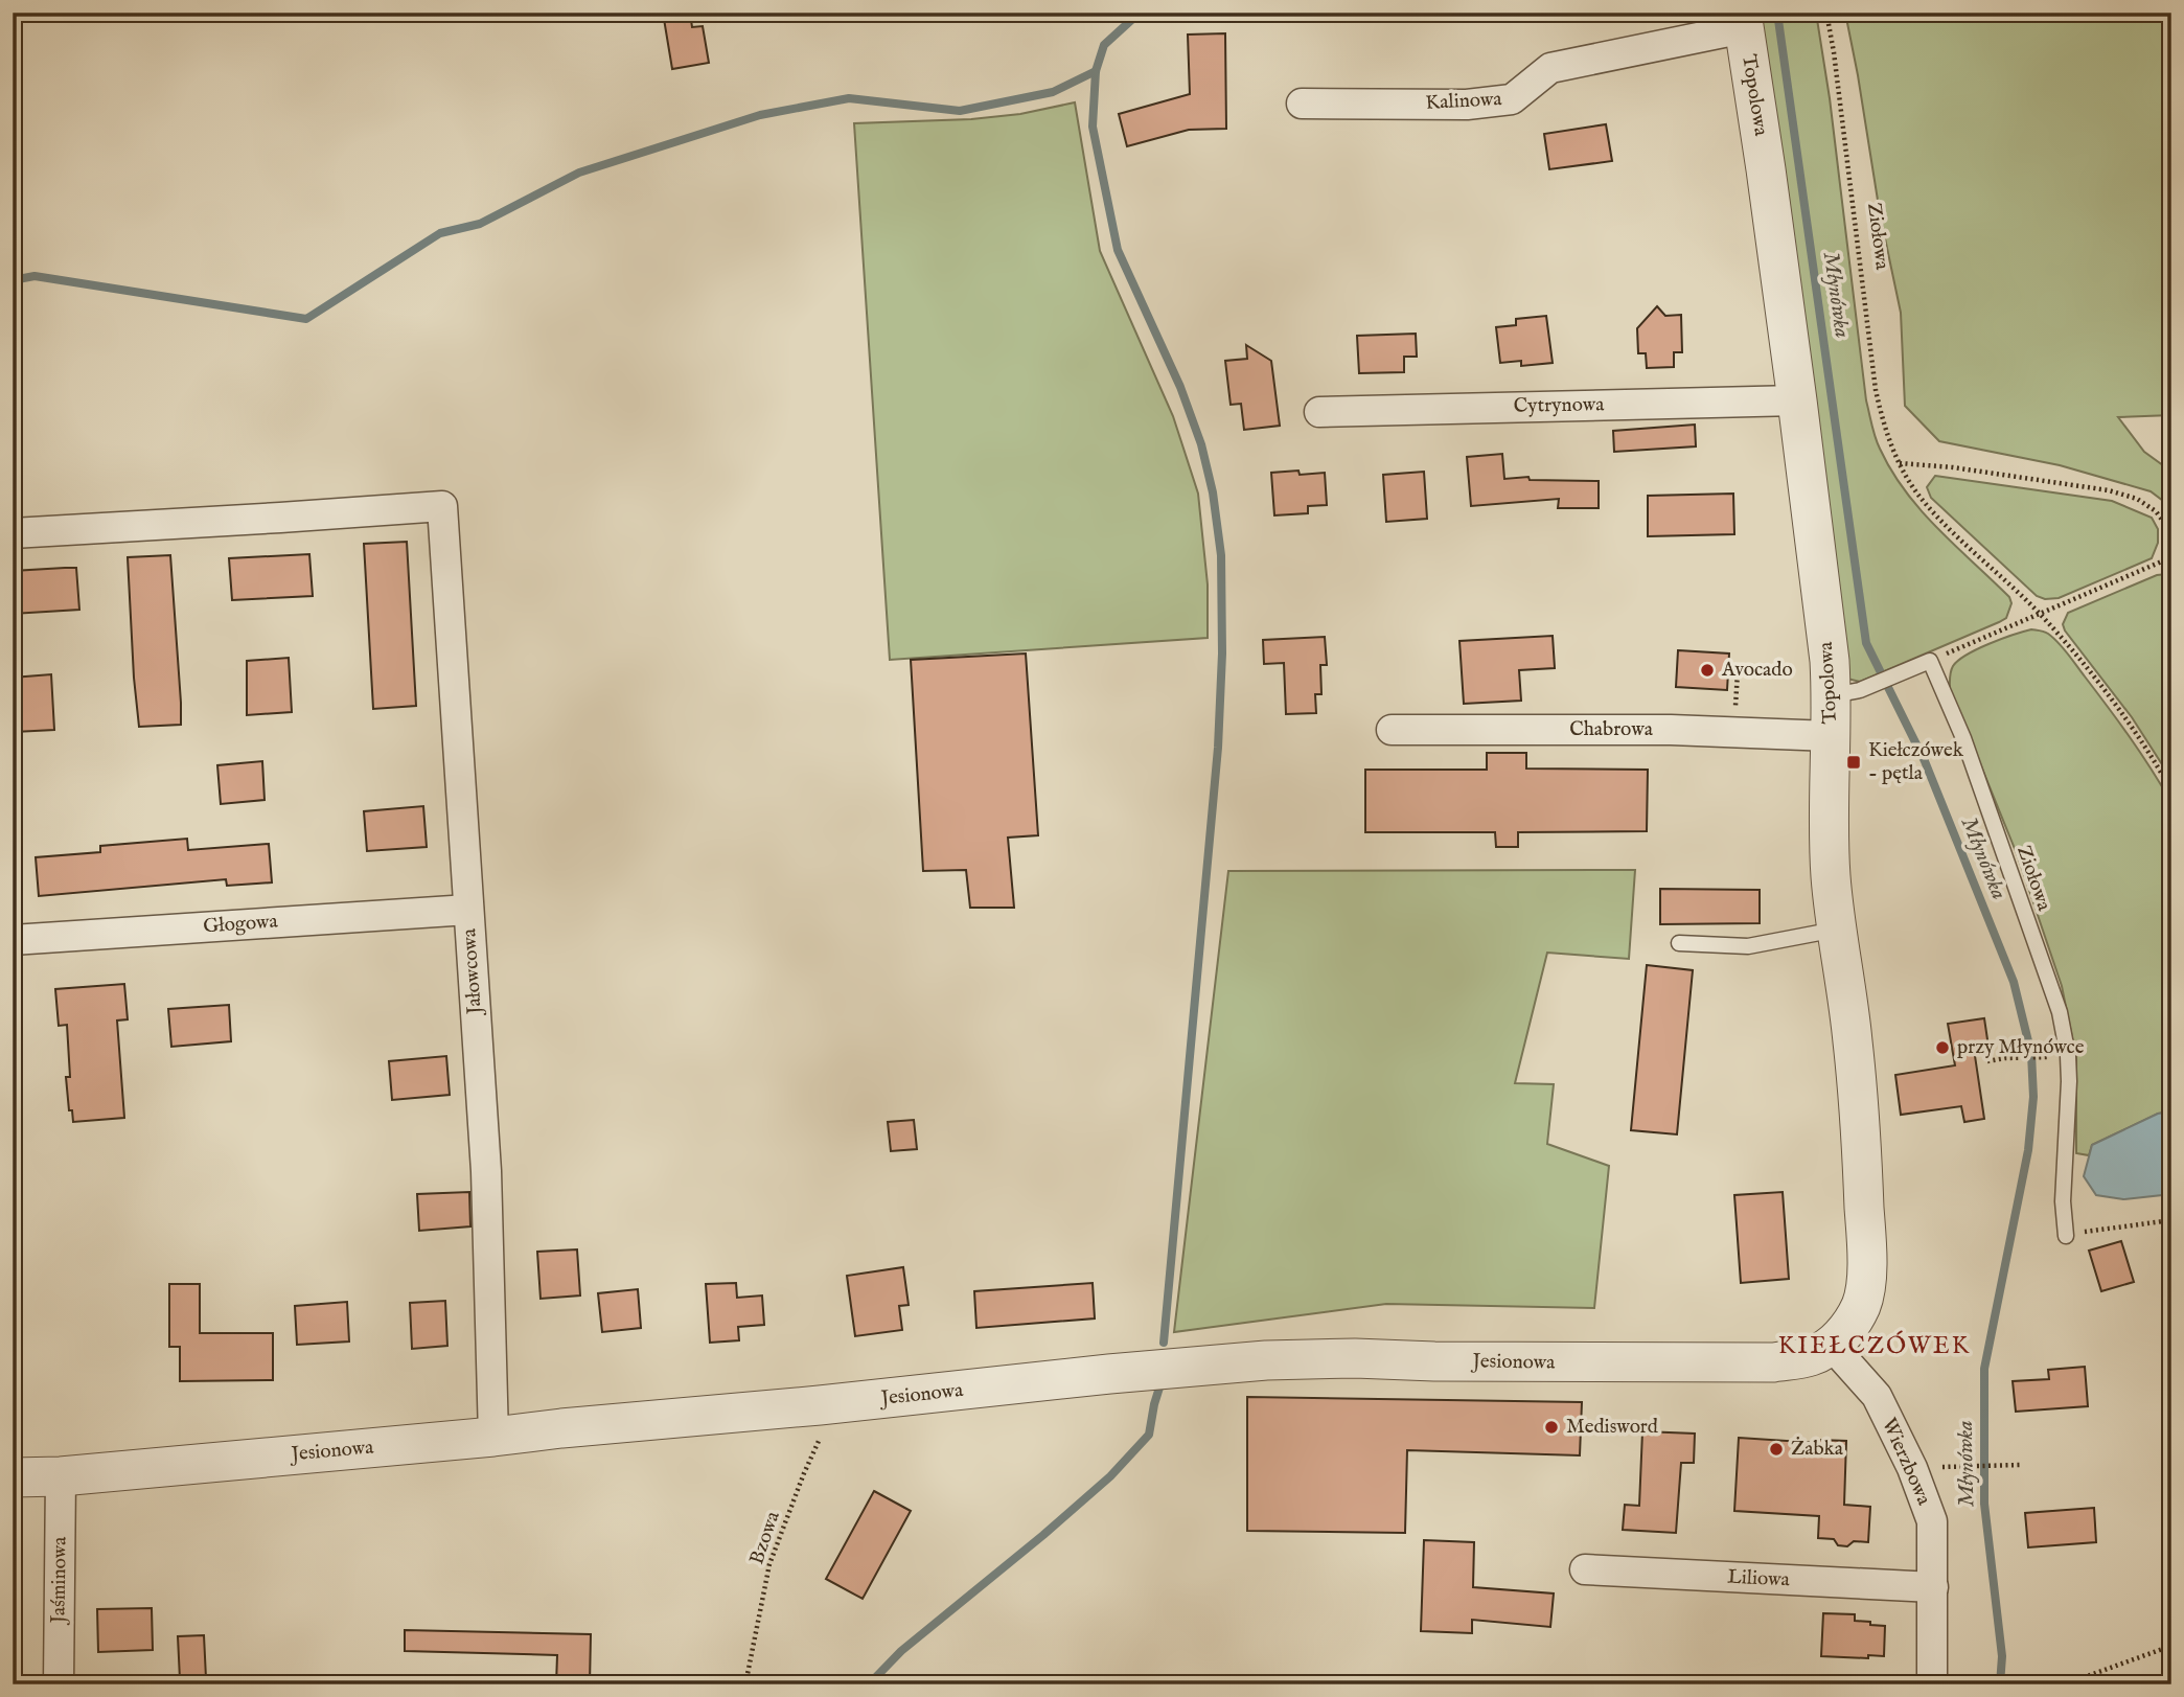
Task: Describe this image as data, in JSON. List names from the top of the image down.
{
  "streets": {
    "street": [
      "Topolowa",
      "Kalinowa",
      "Cytrynowa",
      "Chabrowa",
      "Głogowa",
      "Jałowcowa",
      "Jesionowa",
      "Wierzbowa",
      "Liliowa",
      "Jaśminowa"
    ],
    "lane": ["Ziołowa"],
    "path": ["Bzowa"]
  },
  "crossings": [
    ["Topolowa", "Kalinowa"],
    ["Topolowa", "Cytrynowa"],
    ["Topolowa", "Chabrowa"],
    ["Topolowa", "Jesionowa"],
    ["Topolowa", "Wierzbowa"],
    ["Głogowa", "Jałowcowa"],
    ["Jałowcowa", "Jesionowa"],
    ["Jesionowa", "Wierzbowa"],
    ["Jesionowa", "Bzowa"],
    ["Jesionowa", "Jaśminowa"],
    ["Wierzbowa", "Liliowa"]
  ],
  "districts": ["KIEŁCZÓWEK"],
  "water": ["Młynówka"],
  "places": {
    "other": [
      "Avocado",
      "przy Młynówce",
      "Medisword",
      "Żabka"
    ],
    "transit": ["Kiełczówek - pętla"]
  }
}
